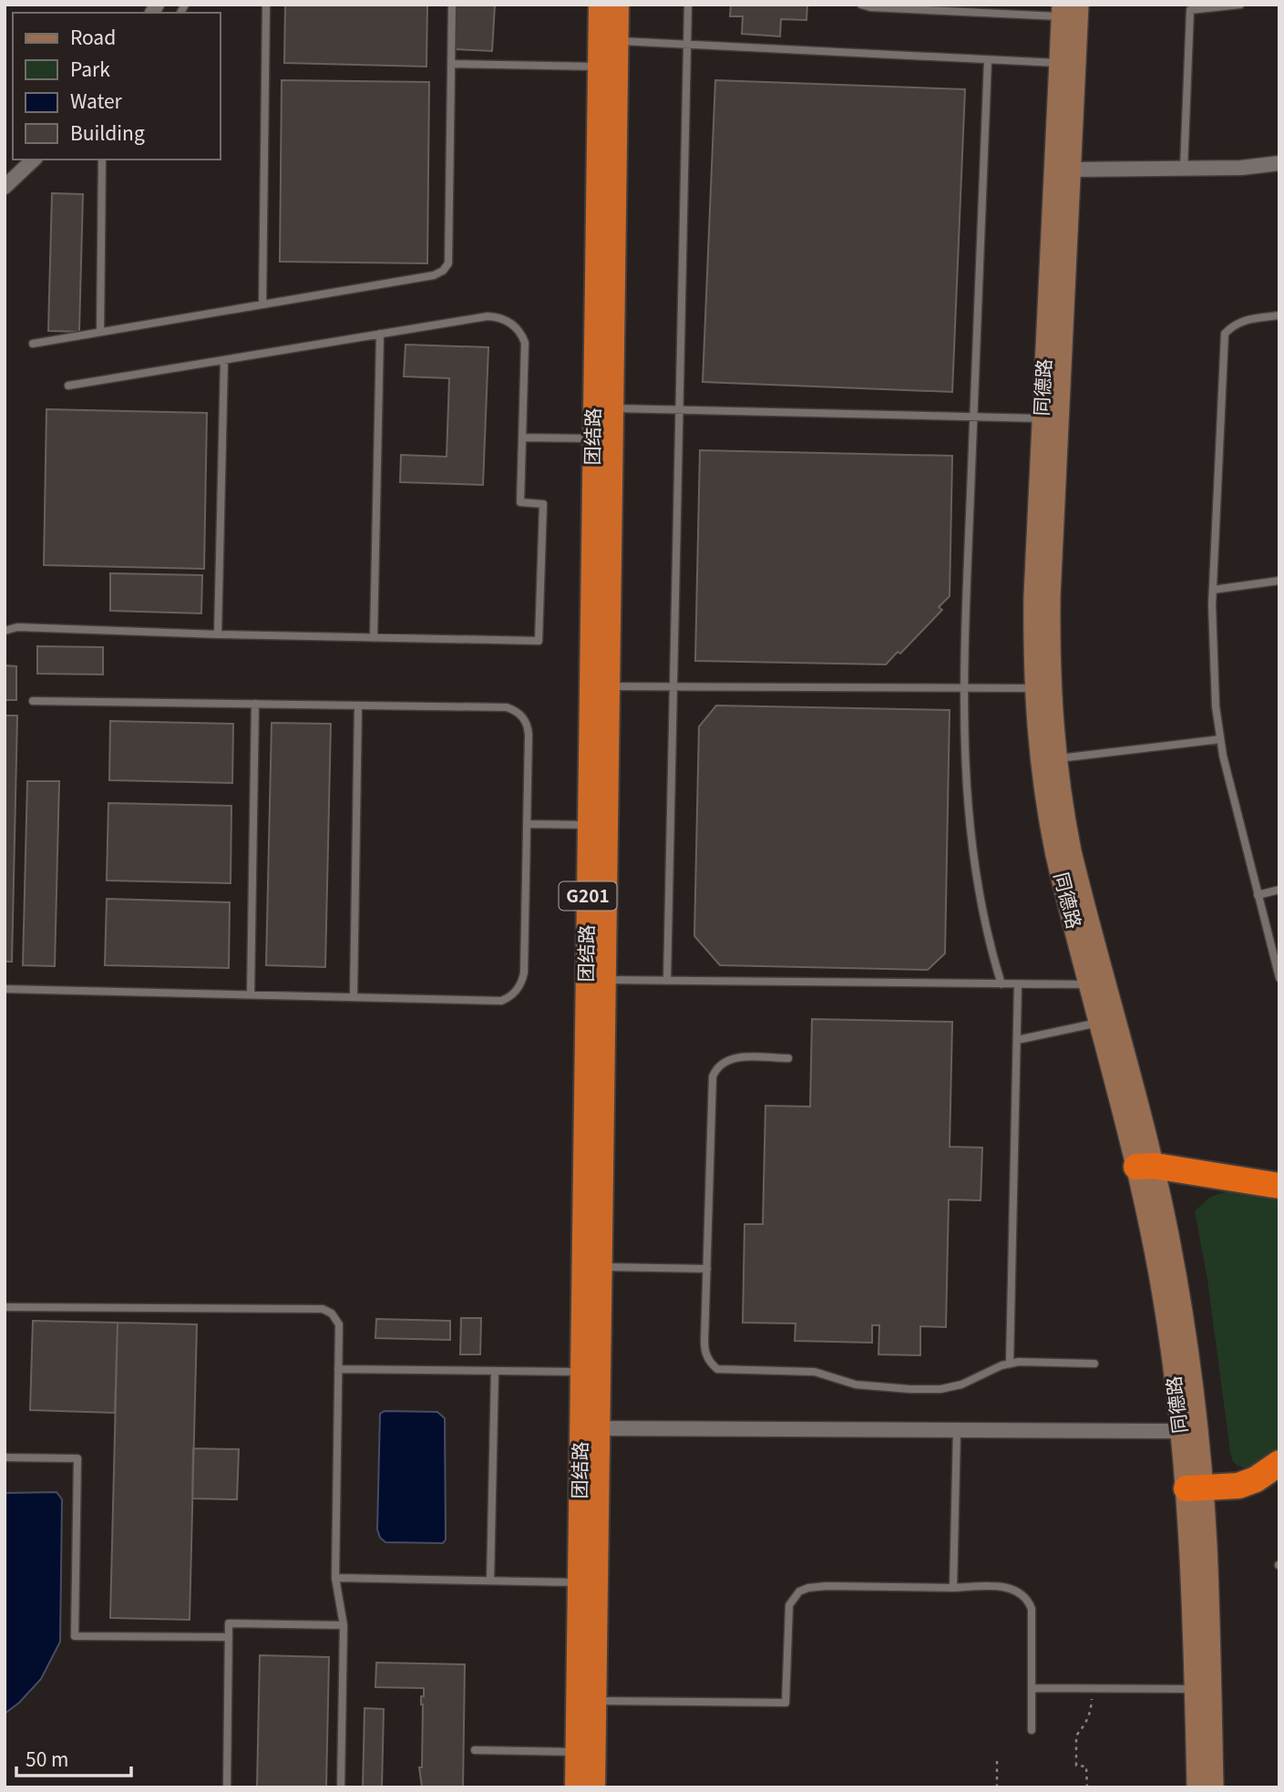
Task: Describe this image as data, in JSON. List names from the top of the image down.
{
  "streets": {
    "highway": ["团结路", "G201"],
    "main road": ["同德路"]
  },
  "legend": [
    "Road",
    "Park",
    "Water",
    "Building"
  ],
  "scale_bar": "50 m"
}
